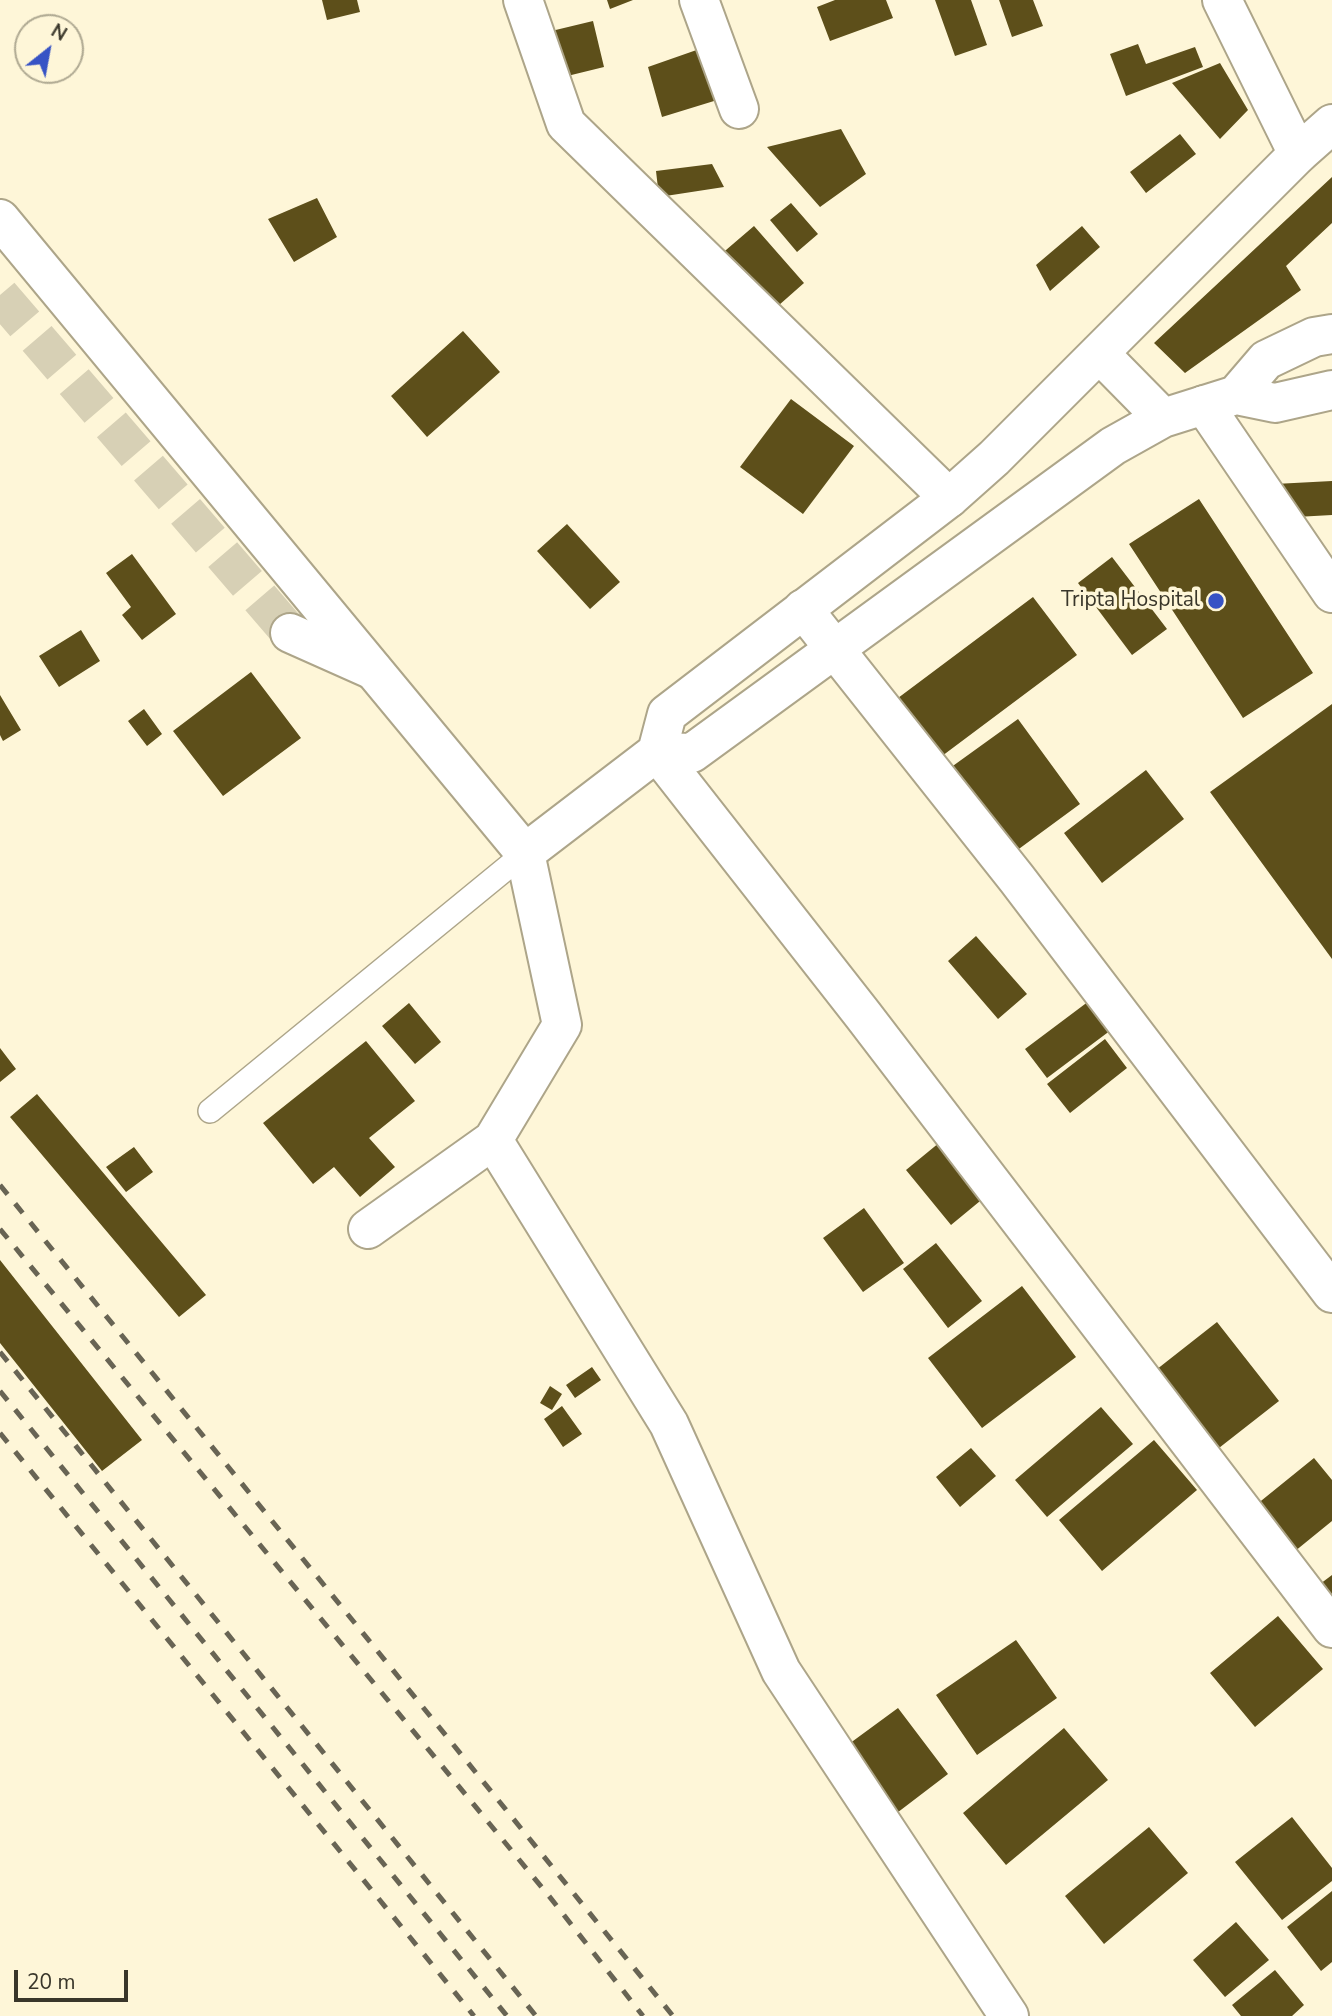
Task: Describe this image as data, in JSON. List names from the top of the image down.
{
  "places": ["Tripta Hospital"],
  "scale_bar": "20 m",
  "north": "top right"
}
